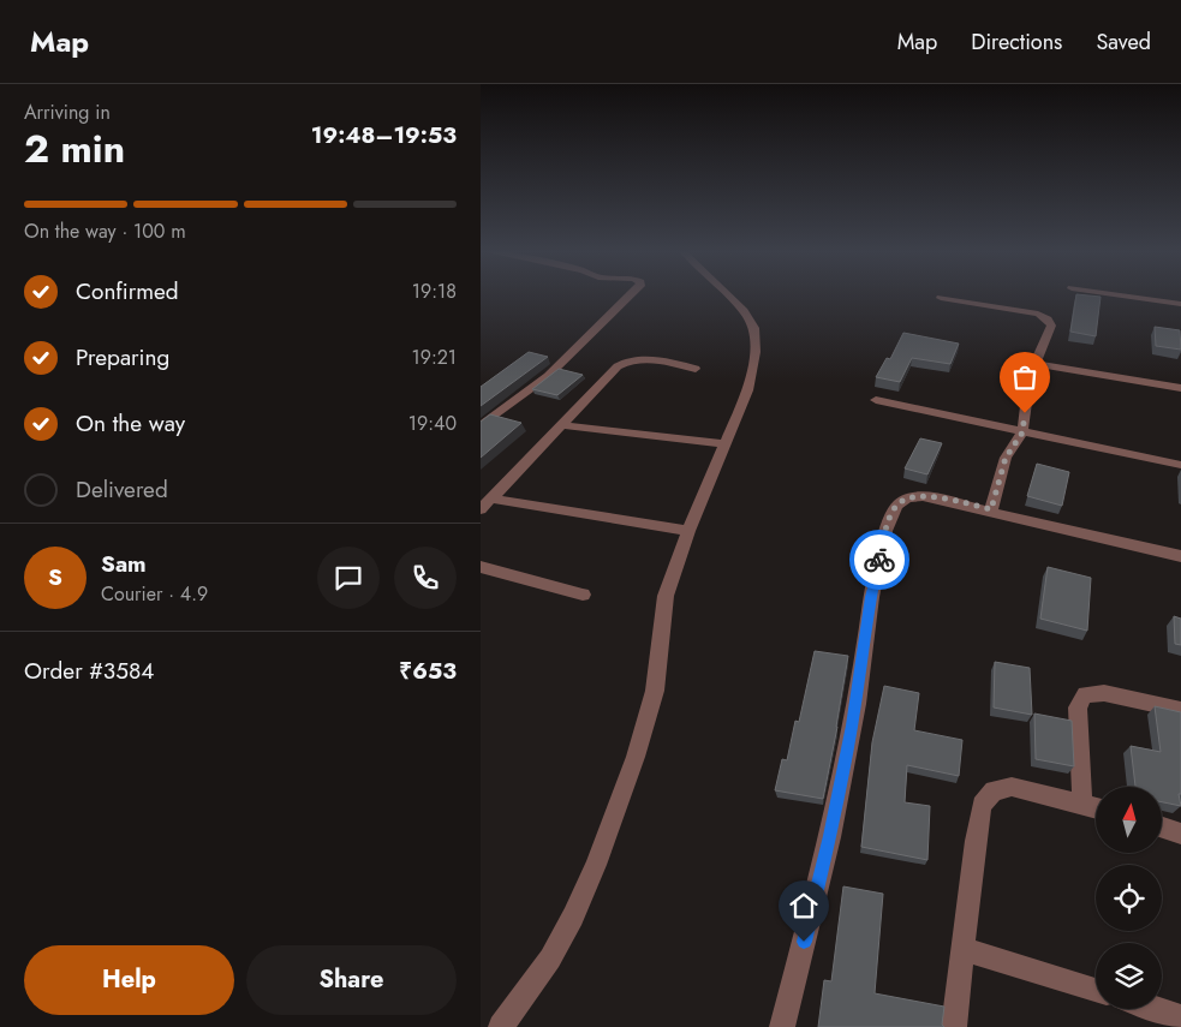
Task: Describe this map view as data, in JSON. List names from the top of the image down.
{
  "north": "top",
  "page": {
    "header": "Map",
    "nav": ["Map", "Directions", "Saved"],
    "heading": ["2 min", "Arriving in", "19:48–19:53"],
    "panel": [
      "Sam",
      "Courier · 4.9",
      "Order #3584",
      "₹653"
    ],
    "bar": "On the way · 100 m",
    "list": [
      ["Confirmed", "19:18"],
      ["Preparing", "19:21"],
      ["On the way", "19:40"],
      "Delivered"
    ],
    "round": "S",
    "buttons": ["Help", "Share"]
  }
}
